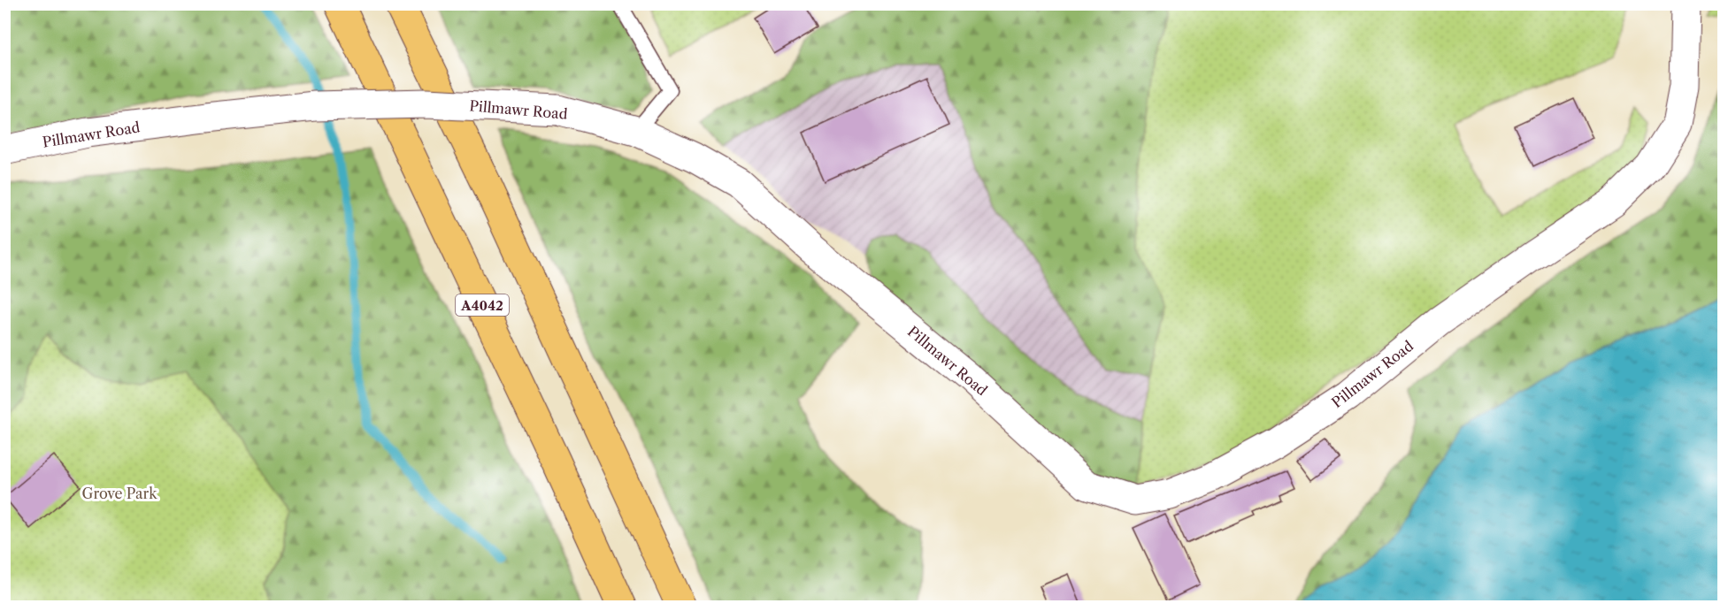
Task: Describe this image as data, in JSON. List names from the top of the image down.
{
  "streets": {
    "highway": ["A4042"],
    "street": ["Pillmawr Road"]
  },
  "parks": ["Grove Park"]
}
